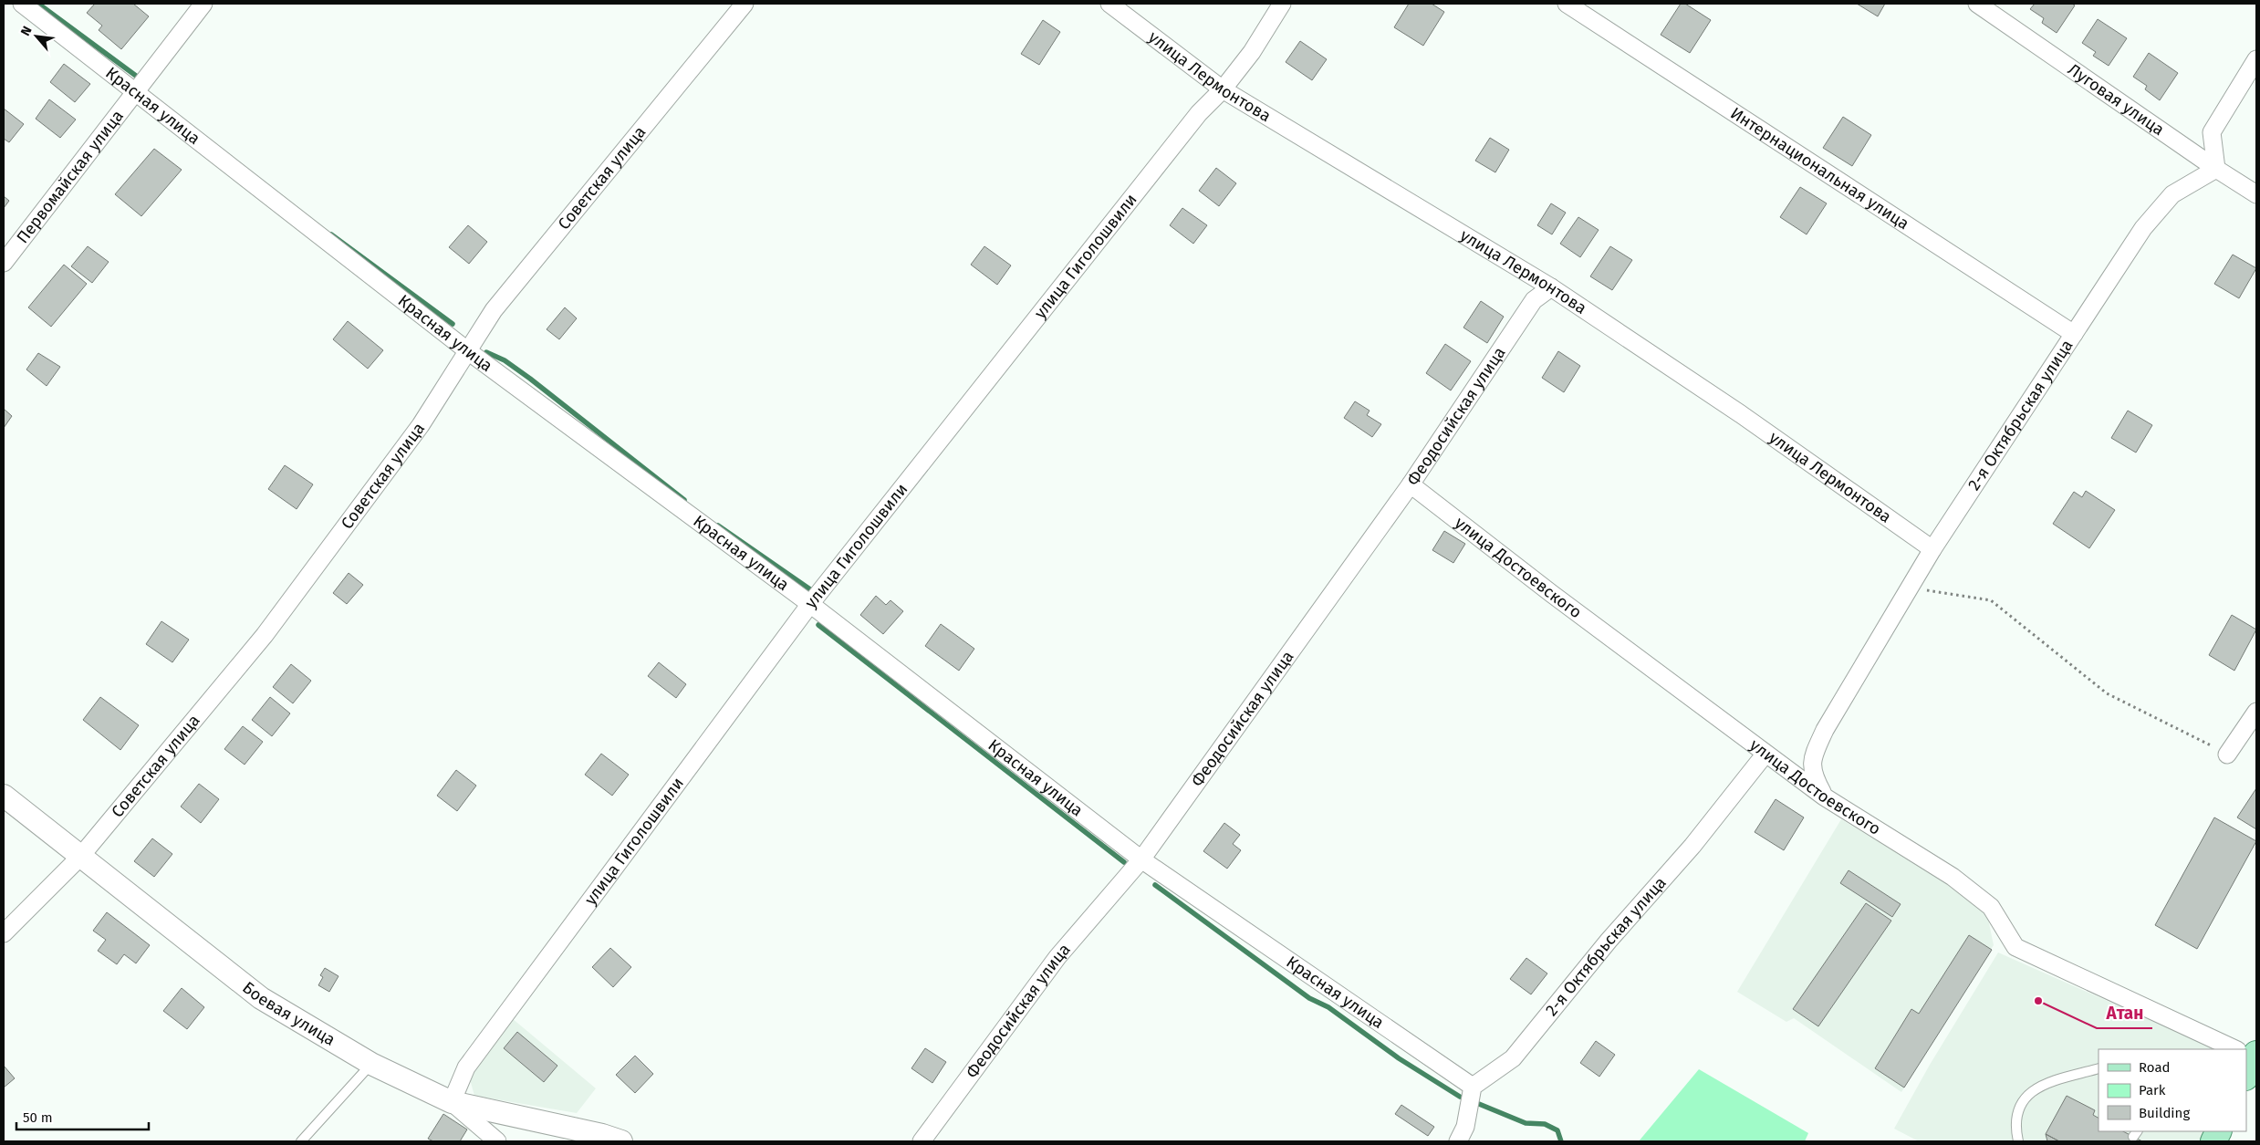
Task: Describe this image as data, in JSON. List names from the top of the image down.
{
  "streets": {
    "street": [
      "улица Лермонтова",
      "Луговая улица",
      "Красная улица",
      "Интернациональная улица",
      "Первомайская улица",
      "Советская улица",
      "улица Гиголошвили",
      "2-я Октябрьская улица",
      "Феодосийская улица",
      "улица Достоевского",
      "Боевая улица"
    ]
  },
  "crossings": [
    ["улица Лермонтова", "улица Гиголошвили"],
    ["улица Лермонтова", "2-я Октябрьская улица"],
    ["улица Лермонтова", "Феодосийская улица"],
    ["Луговая улица", "2-я Октябрьская улица"],
    ["Красная улица", "Первомайская улица"],
    ["Красная улица", "Советская улица"],
    ["Красная улица", "улица Гиголошвили"],
    ["Красная улица", "2-я Октябрьская улица"],
    ["Красная улица", "Феодосийская улица"],
    ["Интернациональная улица", "2-я Октябрьская улица"],
    ["Советская улица", "Боевая улица"],
    ["улица Гиголошвили", "Боевая улица"],
    ["2-я Октябрьская улица", "улица Достоевского"],
    ["Феодосийская улица", "улица Достоевского"]
  ],
  "places": ["Атан"],
  "legend": ["Road", "Park", "Building"],
  "scale_bar": "50 m",
  "north": "top left"
}
